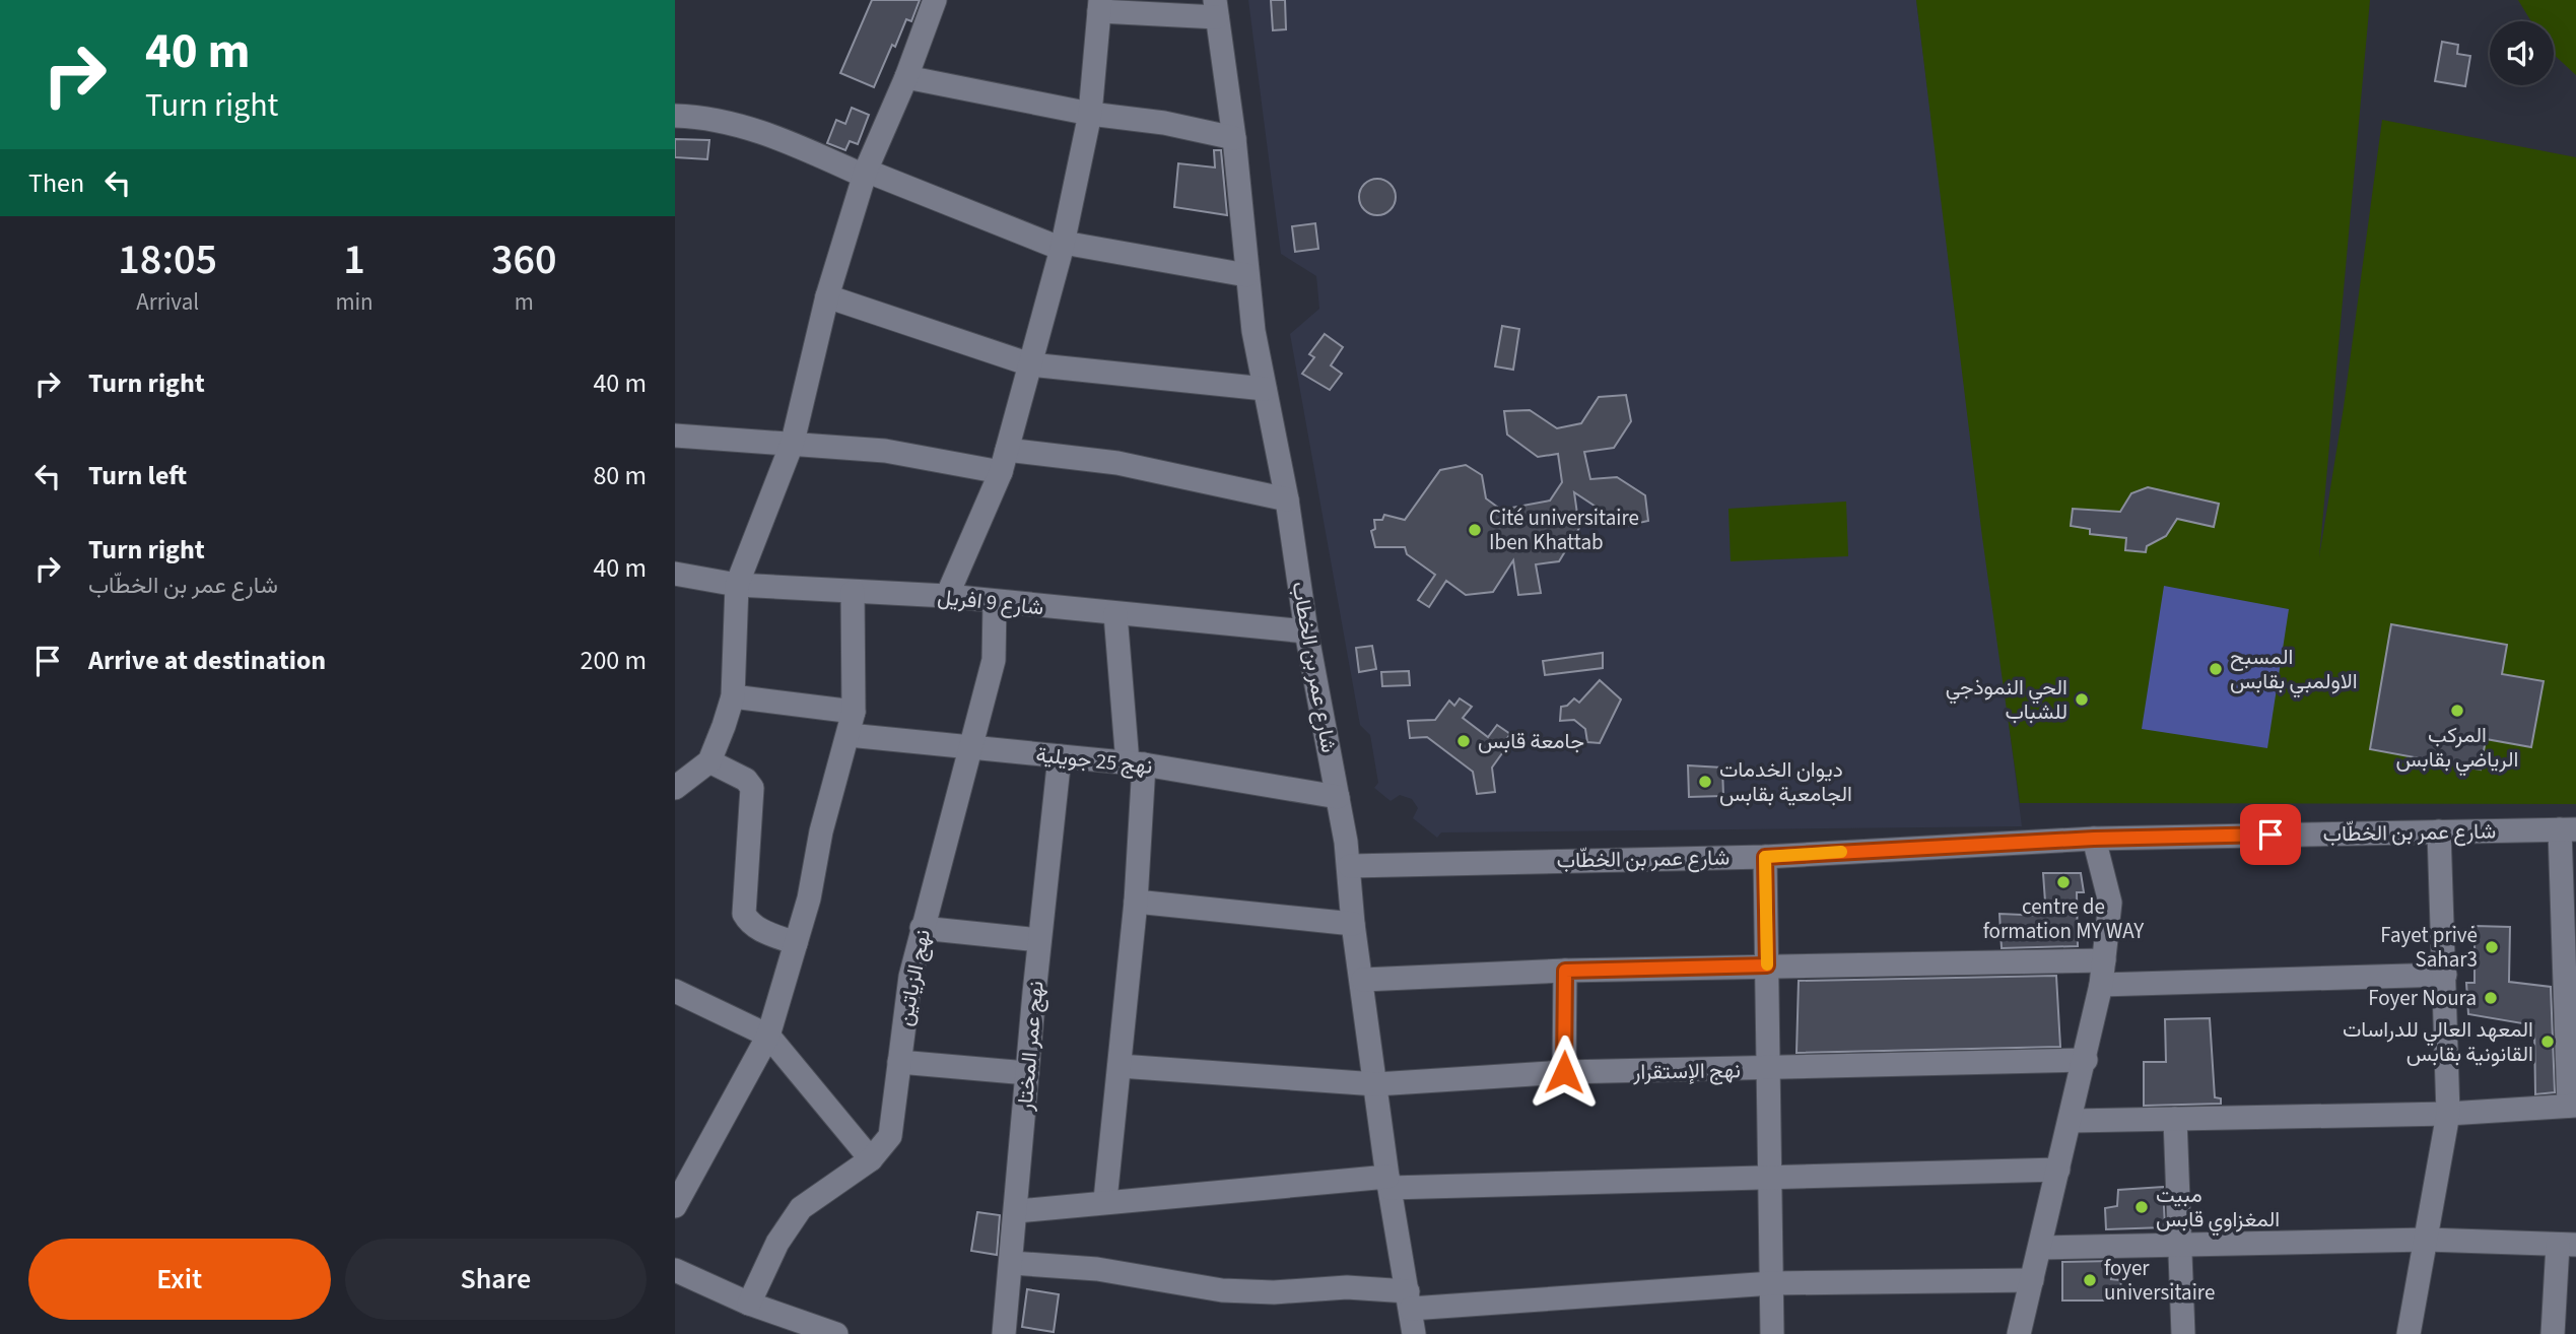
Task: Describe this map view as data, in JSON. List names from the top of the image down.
{
  "streets": {
    "street": [
      "شارع 9 افريل",
      "شارع عمر بن الخطاب",
      "نهج 25 جويلية",
      "شارع عمر بن الخطّاب",
      "نهج الزياتين",
      "نهج عمر المختار",
      "نهج الإستقرار"
    ]
  },
  "crossings": [
    ["شارع 9 افريل", "شارع عمر بن الخطاب"],
    ["شارع 9 افريل", "نهج الزياتين"],
    ["شارع عمر بن الخطاب", "نهج 25 جويلية"],
    ["شارع عمر بن الخطاب", "شارع عمر بن الخطّاب"],
    ["شارع عمر بن الخطاب", "نهج الإستقرار"],
    ["نهج 25 جويلية", "نهج الزياتين"],
    ["نهج 25 جويلية", "نهج عمر المختار"]
  ],
  "places": [
    "Cité universitaire Iben Khattab",
    "المسبح الاولمبي بقابس",
    "الحي النموذجي للشباب",
    "المركب الرياضي بقابس",
    "جامعة قابس",
    "ديوان الخدمات الجامعية بقابس",
    "centre de formation MY WAY",
    "Fayet privė Sahar3",
    "Foyer Noura",
    "المعهد العالي للدراسات القانونية بقابس",
    "مبيت المغزاوي قابس",
    "foyer universitaire"
  ],
  "page": {
    "turn": ["40 m", "Turn right"],
    "then": "Then",
    "eta": [
      "18:05",
      "Arrival",
      "1",
      "min",
      "360",
      "m"
    ],
    "list": [
      {
        "name": "Turn right",
        "value": "40 m"
      },
      {
        "name": "Turn left",
        "value": "80 m"
      },
      {
        "name": "Turn right",
        "note": "شارع عمر بن الخطّاب",
        "value": "40 m"
      },
      {
        "name": "Arrive at destination",
        "value": "200 m"
      }
    ],
    "buttons": ["Exit", "Share"]
  }
}
